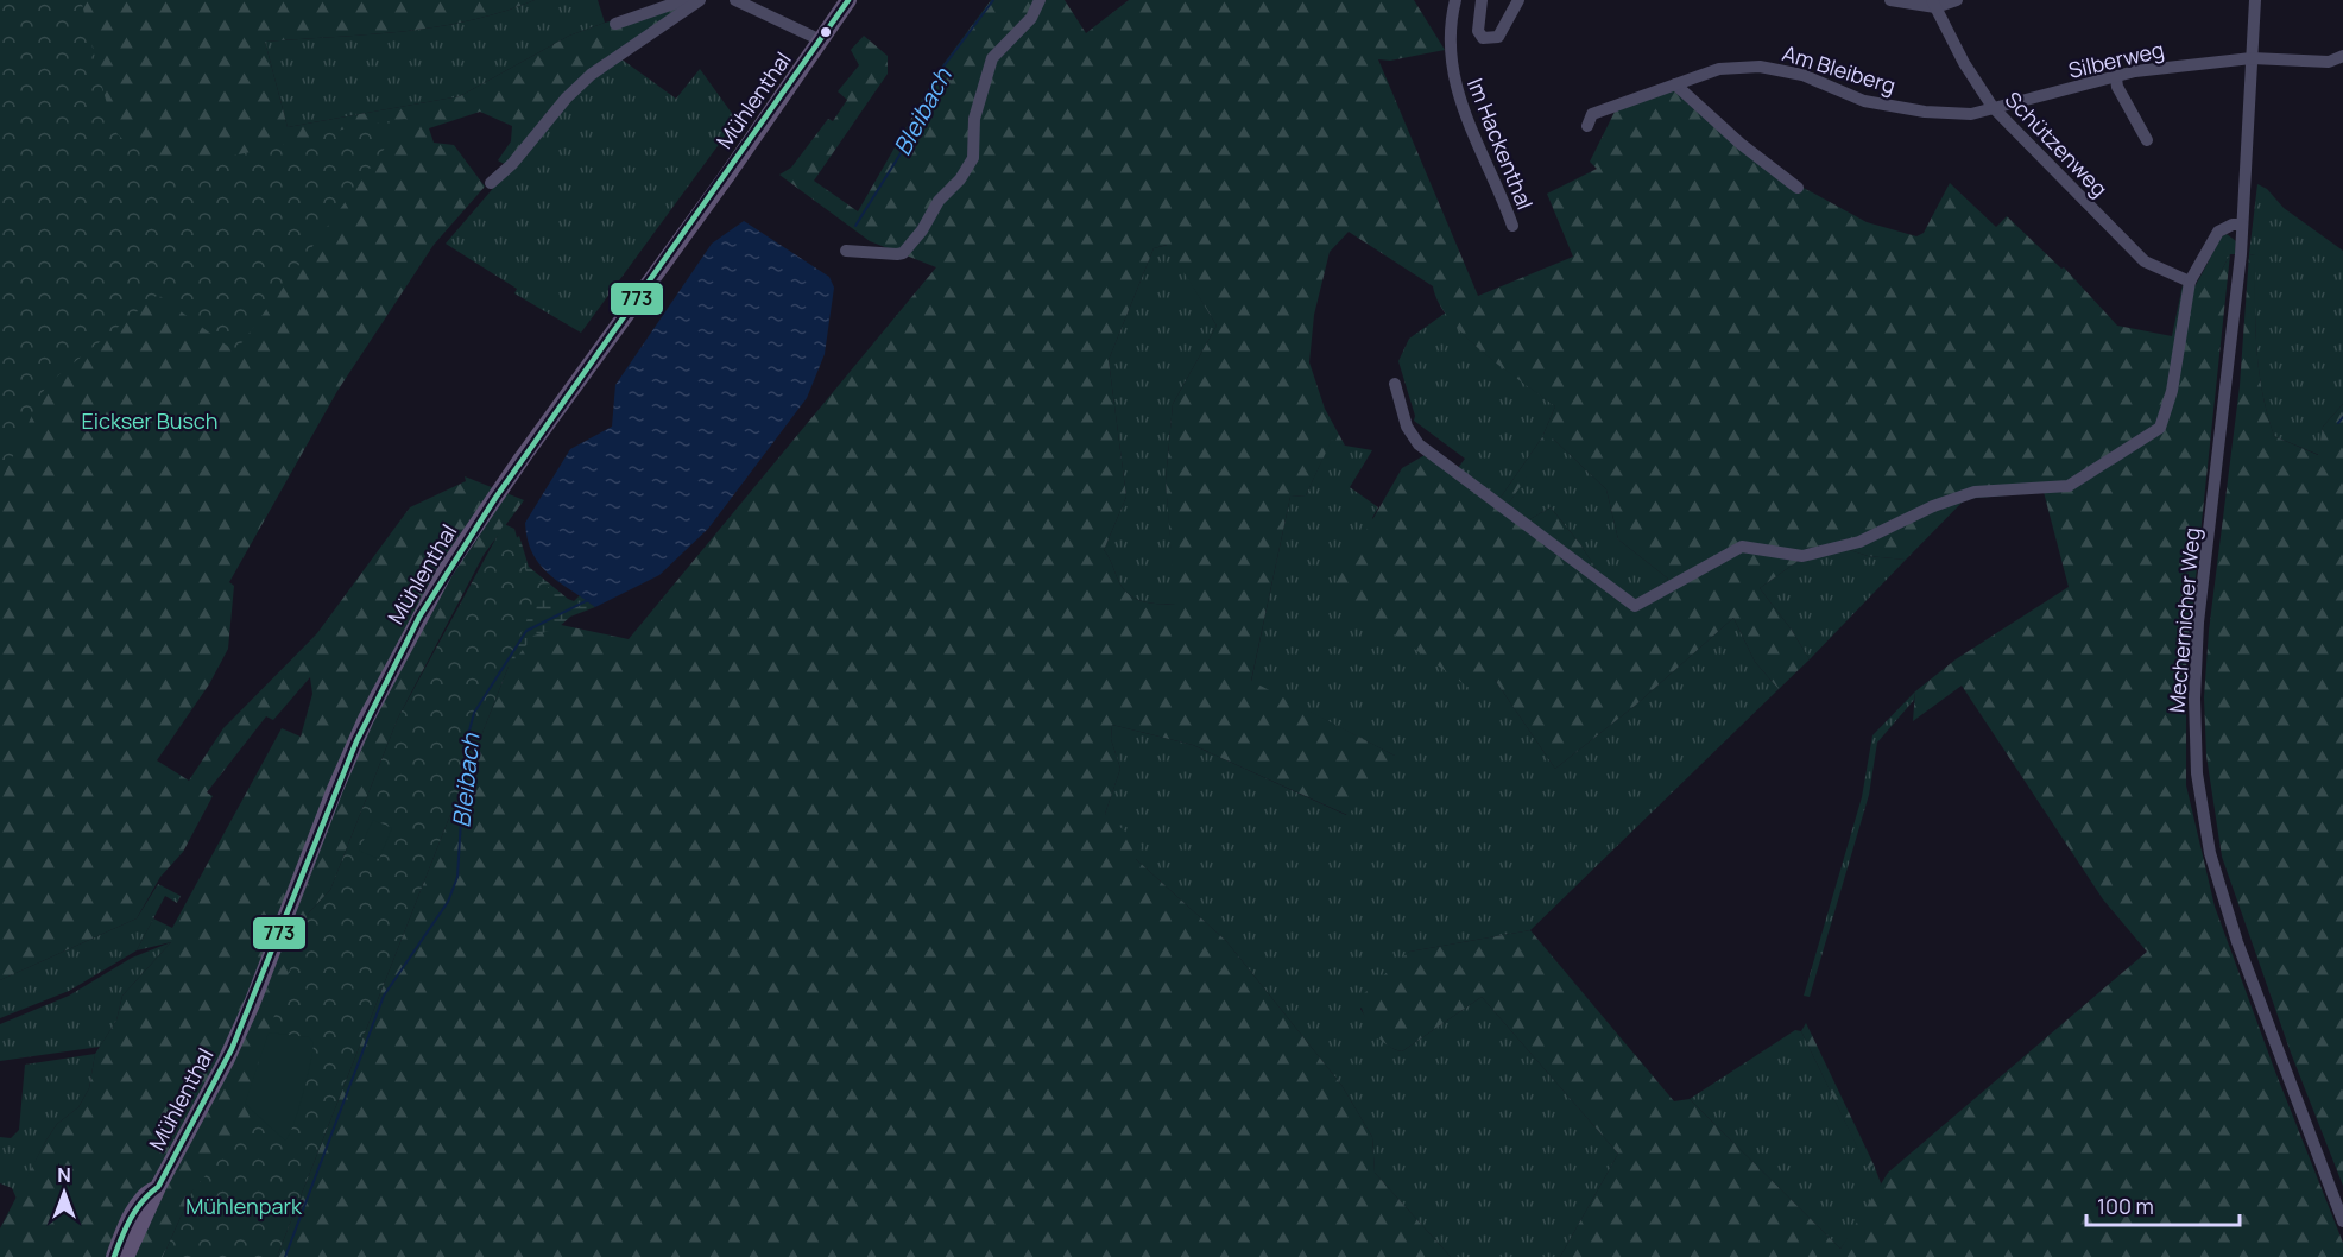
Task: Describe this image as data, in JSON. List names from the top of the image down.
{
  "streets": {
    "main road": ["Mühlenthal"],
    "street": [
      "Silberweg",
      "Am Bleiberg",
      "Im Hackenthal",
      "Schützenweg",
      "Mechernicher Weg"
    ]
  },
  "crossings": [
    ["Silberweg", "Am Bleiberg"],
    ["Silberweg", "Schützenweg"],
    ["Silberweg", "Mechernicher Weg"],
    ["Am Bleiberg", "Schützenweg"]
  ],
  "water": ["Bleibach"],
  "parks": ["Eickser Busch", "Mühlenpark"],
  "lines": ["transit line 773"],
  "scale_bar": "100 m",
  "north": "top"
}
